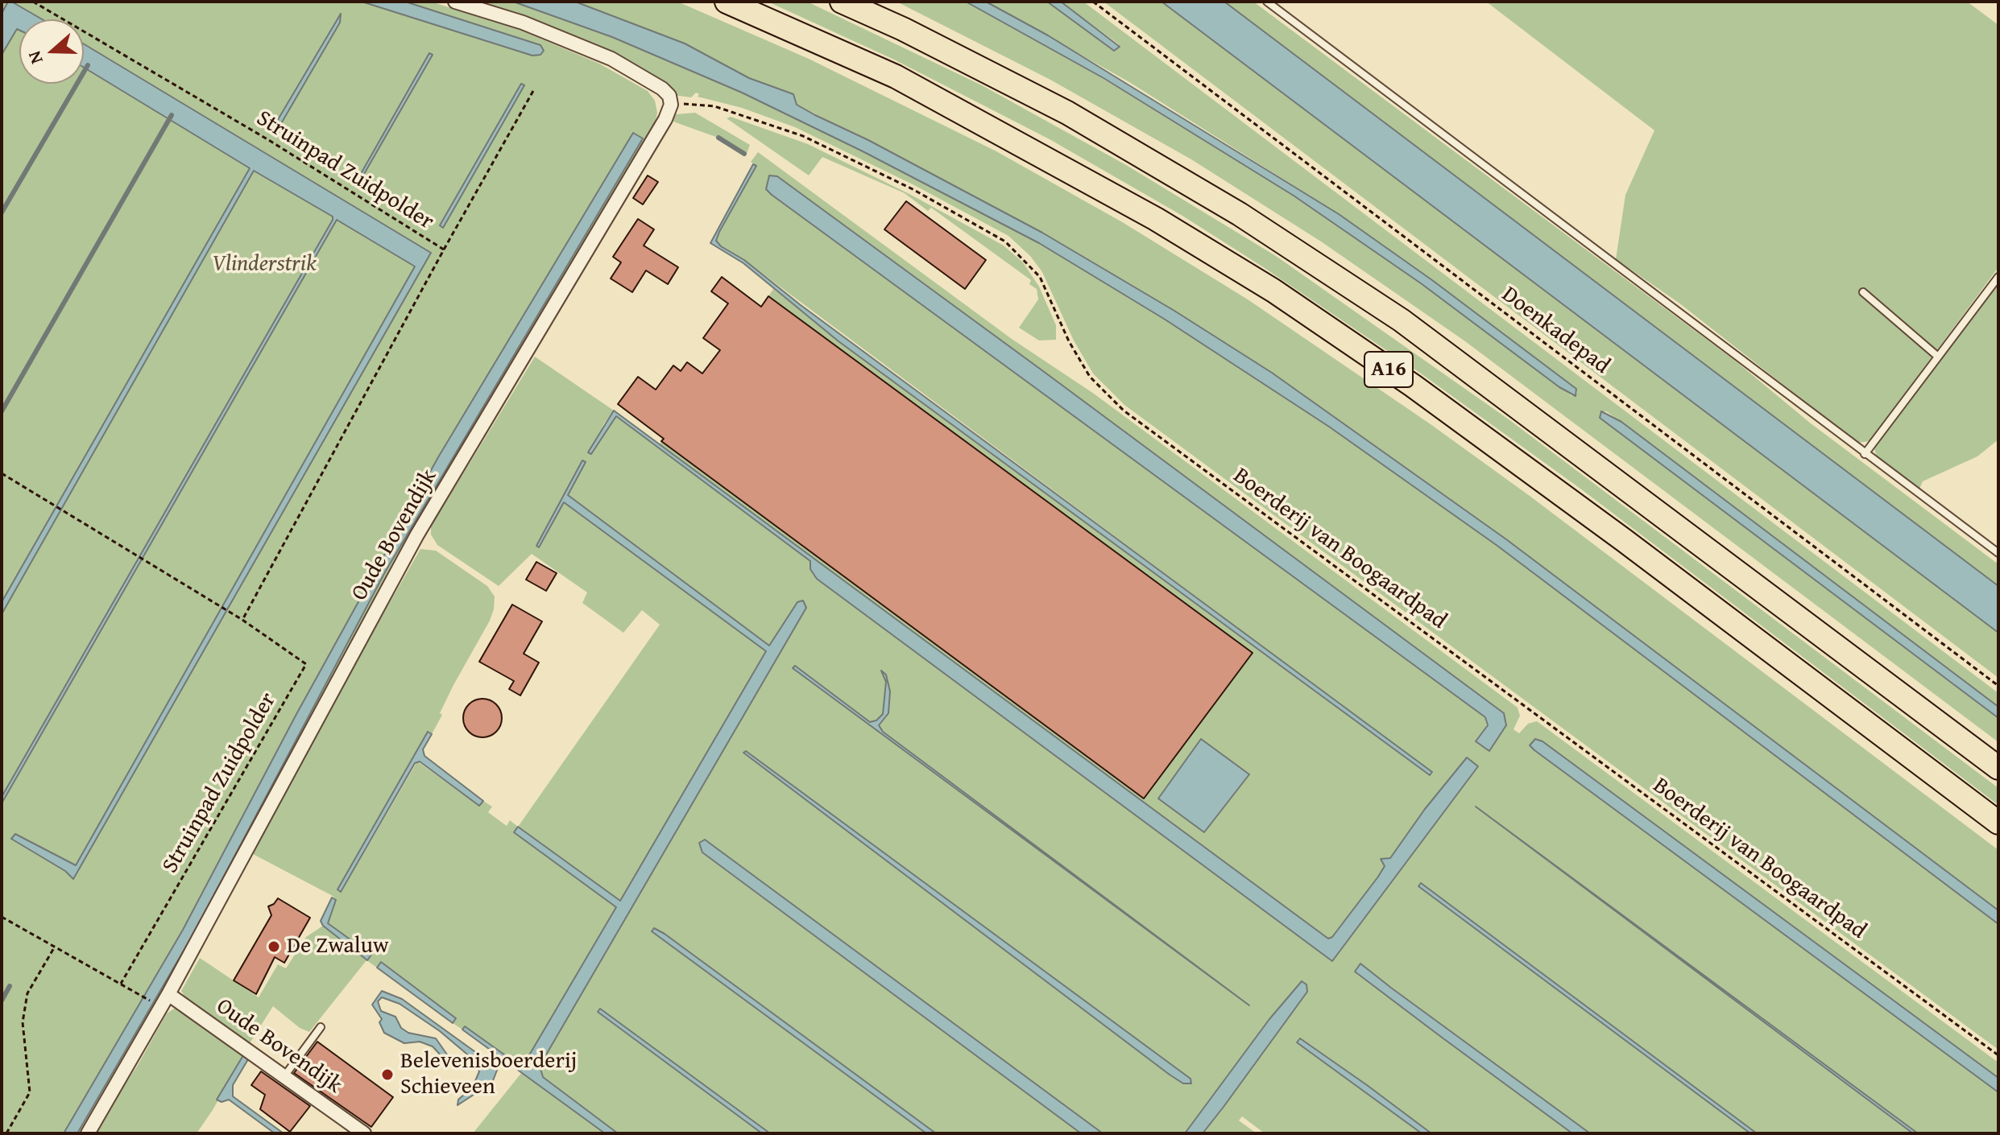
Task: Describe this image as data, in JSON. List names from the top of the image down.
{
  "streets": {
    "highway": ["A16"],
    "street": ["Oude Bovendijk"],
    "path": ["Struinpad Zuidpolder", "Doenkadepad", "Boerderij van Boogaardpad"]
  },
  "crossings": [
    ["Oude Bovendijk", "Boerderij van Boogaardpad"]
  ],
  "parks": ["Vlinderstrik"],
  "places": ["De Zwaluw", "Belevenisboerderij Schieveen"],
  "north": "left"
}
